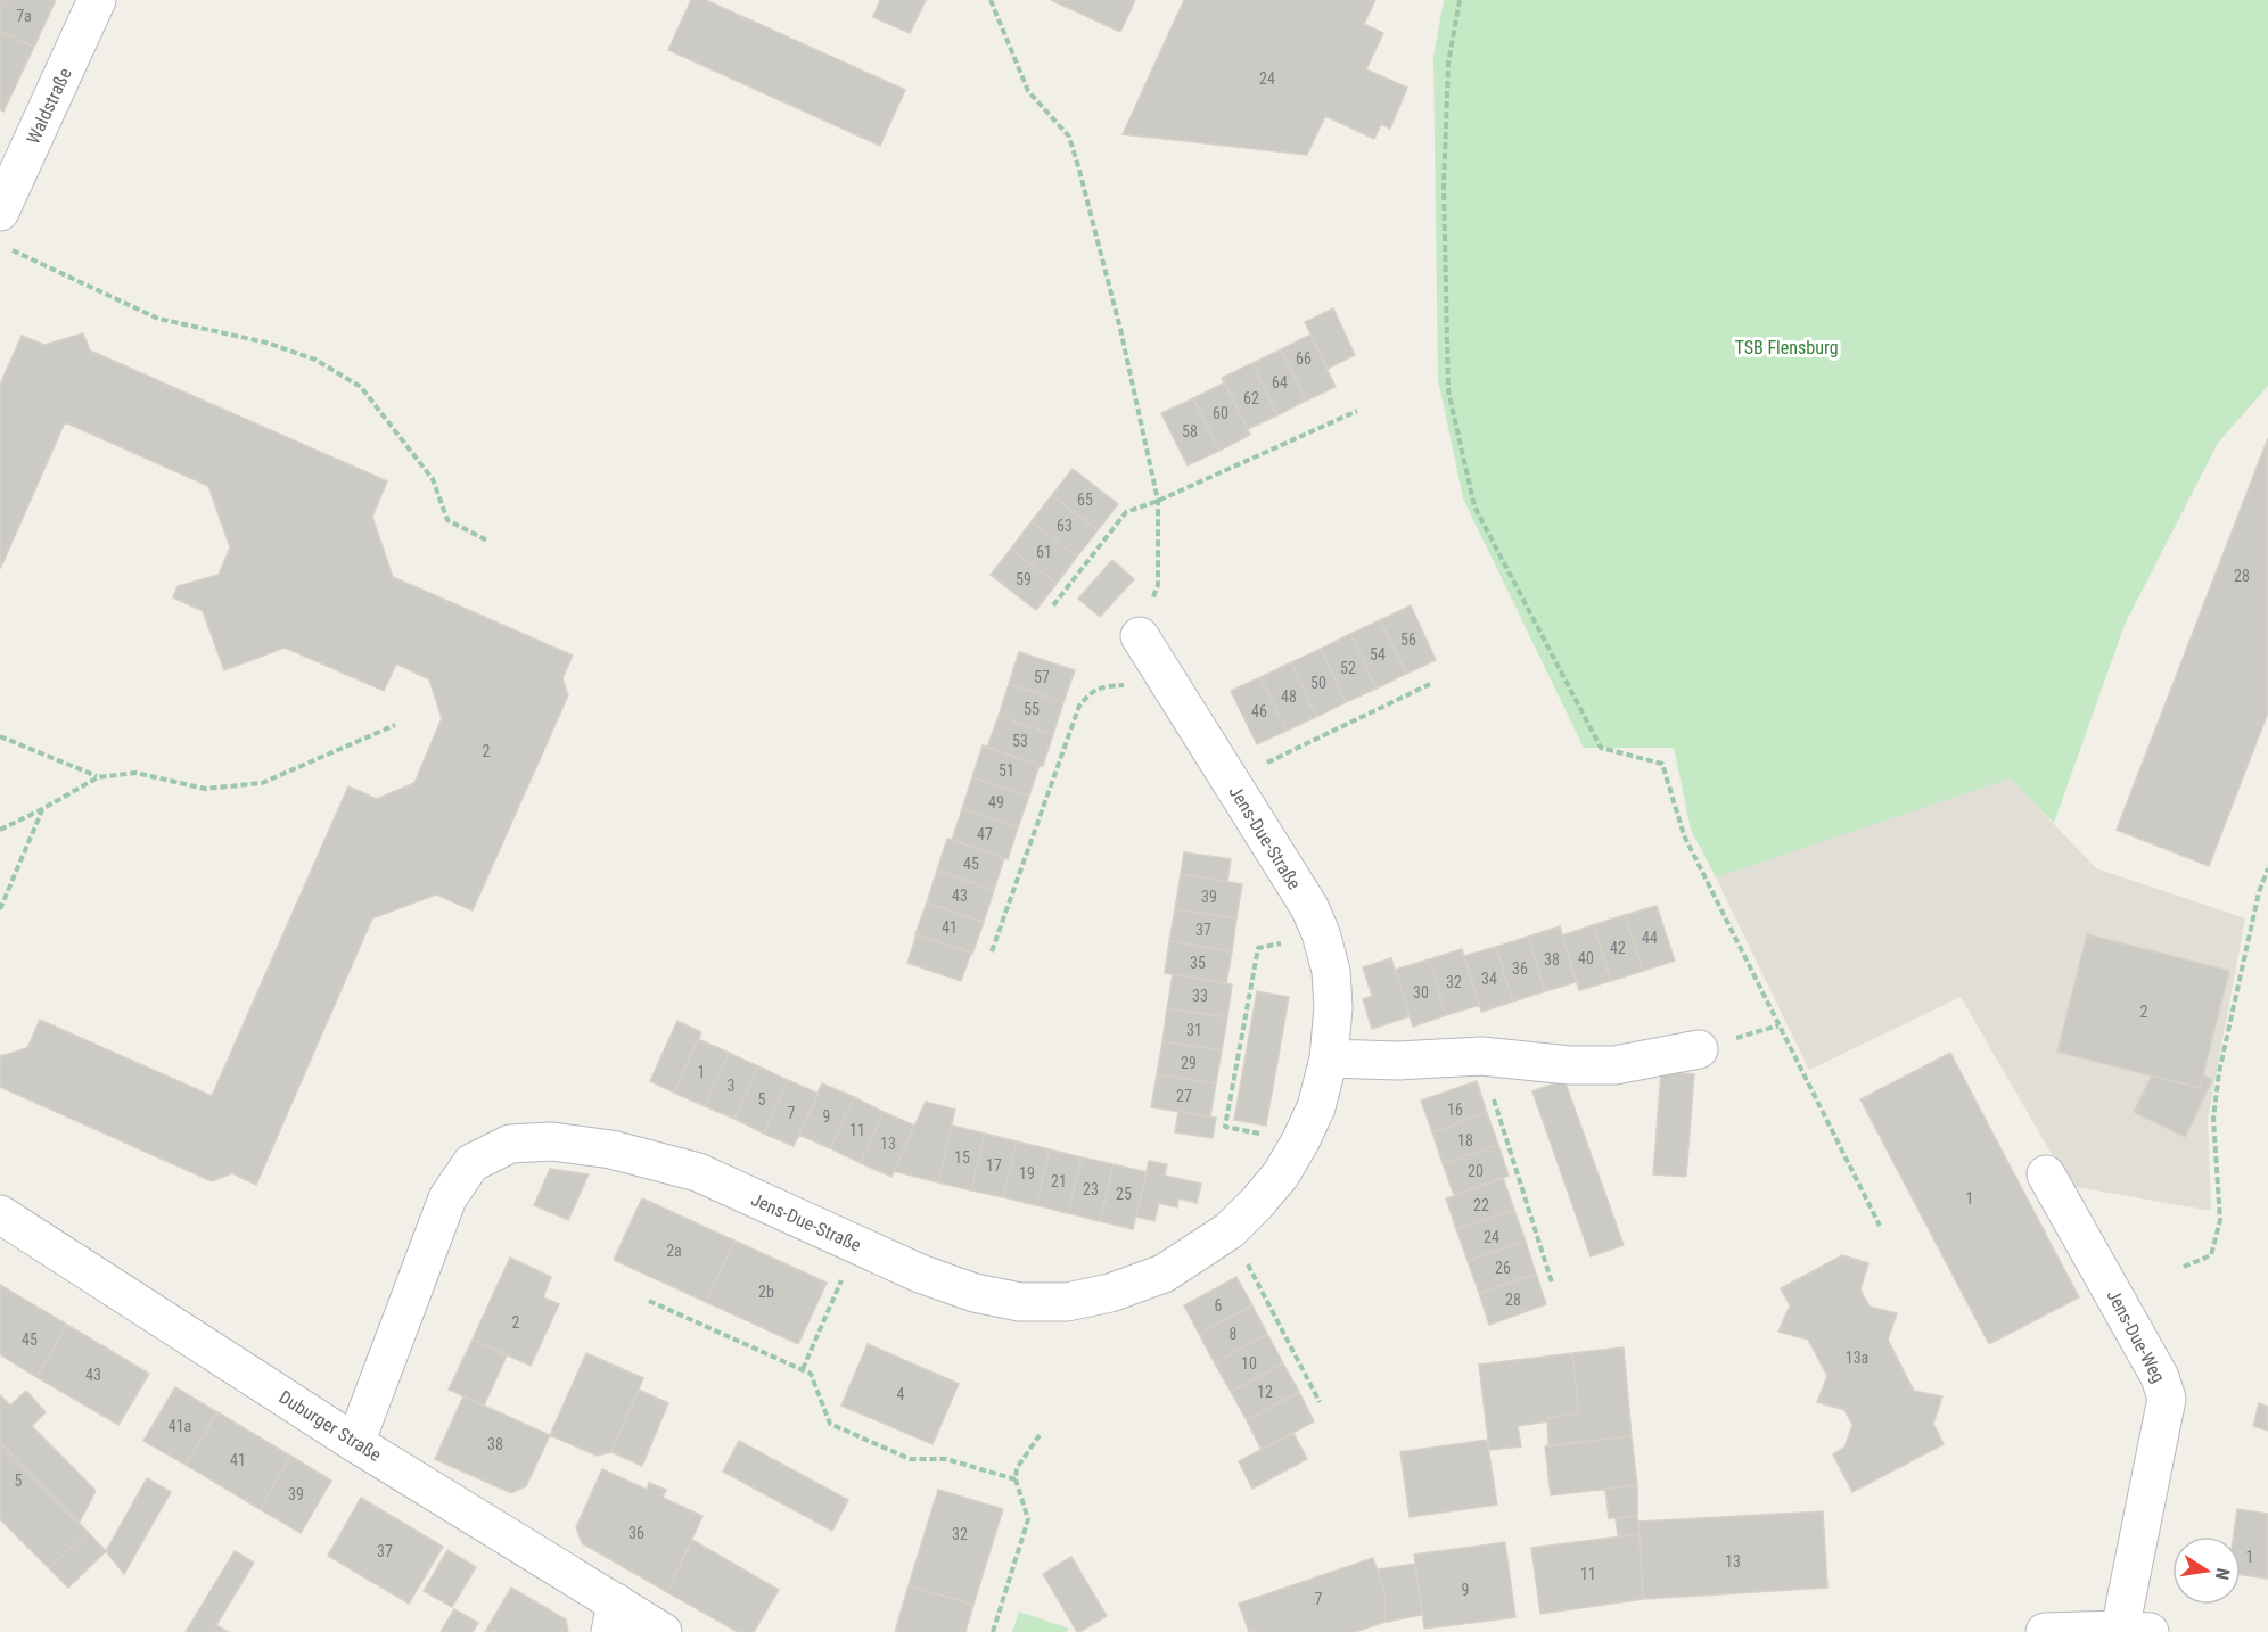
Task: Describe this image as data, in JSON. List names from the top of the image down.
{
  "streets": {
    "street": [
      "Waldstraße",
      "Jens-Due-Straße",
      "Jens-Due-Weg",
      "Duburger Straße"
    ]
  },
  "crossings": [
    ["Jens-Due-Straße", "Duburger Straße"]
  ],
  "parks": ["TSB Flensburg"],
  "house_numbers": [
    "7a",
    "24",
    "66",
    "64",
    "62",
    "60",
    "58",
    "65",
    "63",
    "61",
    "28",
    "59",
    "56",
    "54",
    "52",
    "57",
    "50",
    "48",
    "55",
    "46",
    "53",
    "2",
    "51",
    "49",
    "47",
    "45",
    "43",
    "39",
    "41",
    "37",
    "44",
    "42",
    "40",
    "38",
    "35",
    "36",
    "34",
    "32",
    "30",
    "33",
    "2",
    "31",
    "29",
    "1",
    "3",
    "27",
    "5",
    "16",
    "7",
    "9",
    "11",
    "18",
    "13",
    "15",
    "17",
    "20",
    "19",
    "21",
    "23",
    "25",
    "1",
    "22",
    "24",
    "2a",
    "26",
    "2b",
    "28",
    "6",
    "2",
    "8",
    "45",
    "13a",
    "10",
    "43",
    "12",
    "4",
    "41a",
    "38",
    "41",
    "5",
    "39",
    "36",
    "32",
    "37",
    "1",
    "13",
    "11",
    "9",
    "7"
  ],
  "north": "right"
}
